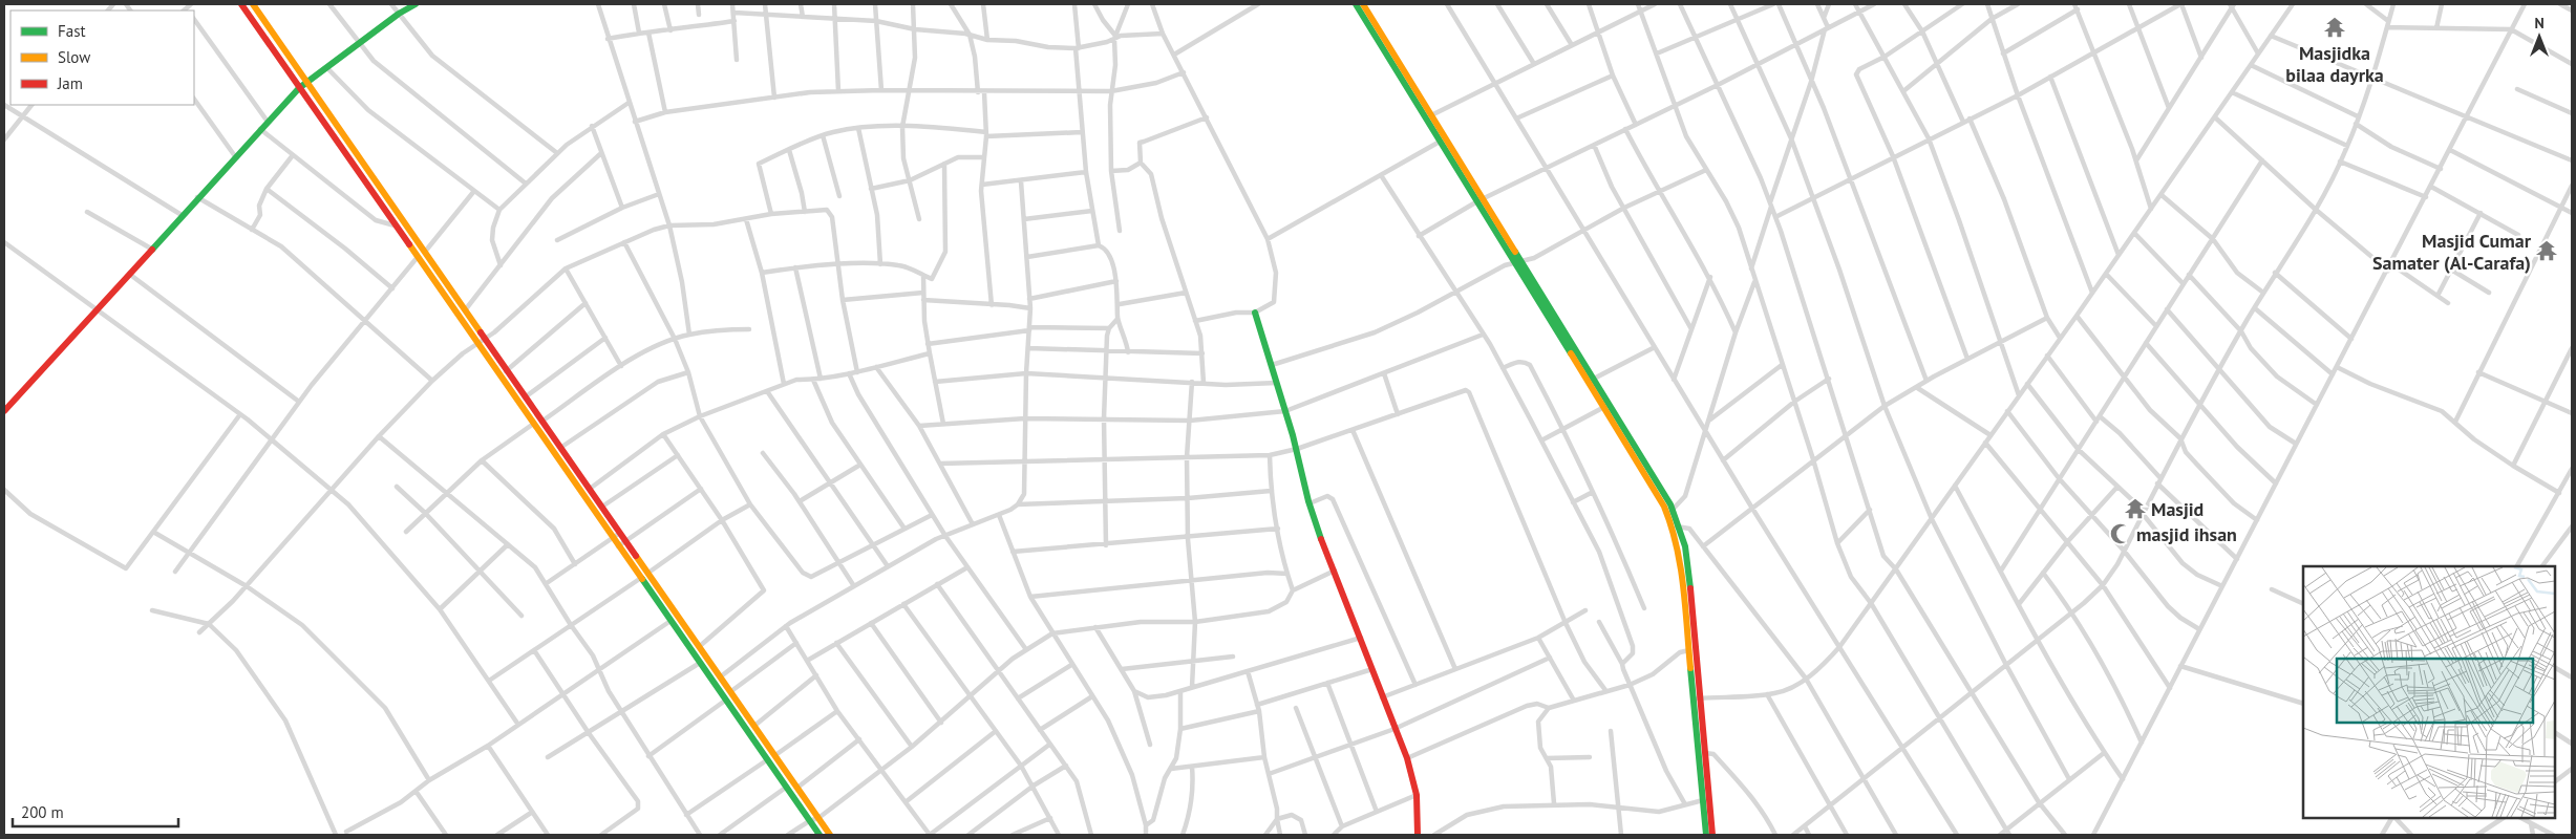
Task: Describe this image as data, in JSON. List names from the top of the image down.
{
  "places": {
    "temple": ["Masjidka bilaa dayrka", "Masjid Cumar Samater (Al-Carafa)", "Masjid"],
    "mosque": ["masjid ihsan"]
  },
  "legend": ["Fast", "Slow", "Jam"],
  "scale_bar": "200 m",
  "north": "top"
}
